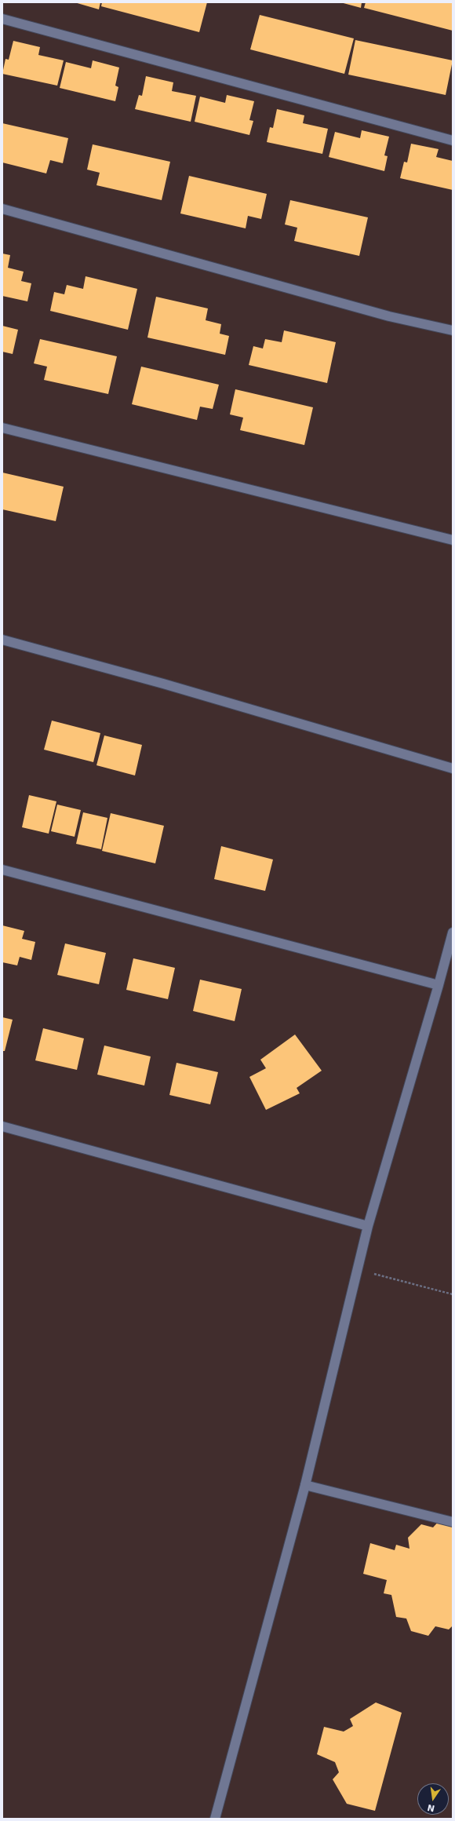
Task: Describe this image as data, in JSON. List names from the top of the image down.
{
  "north": "bottom"
}
